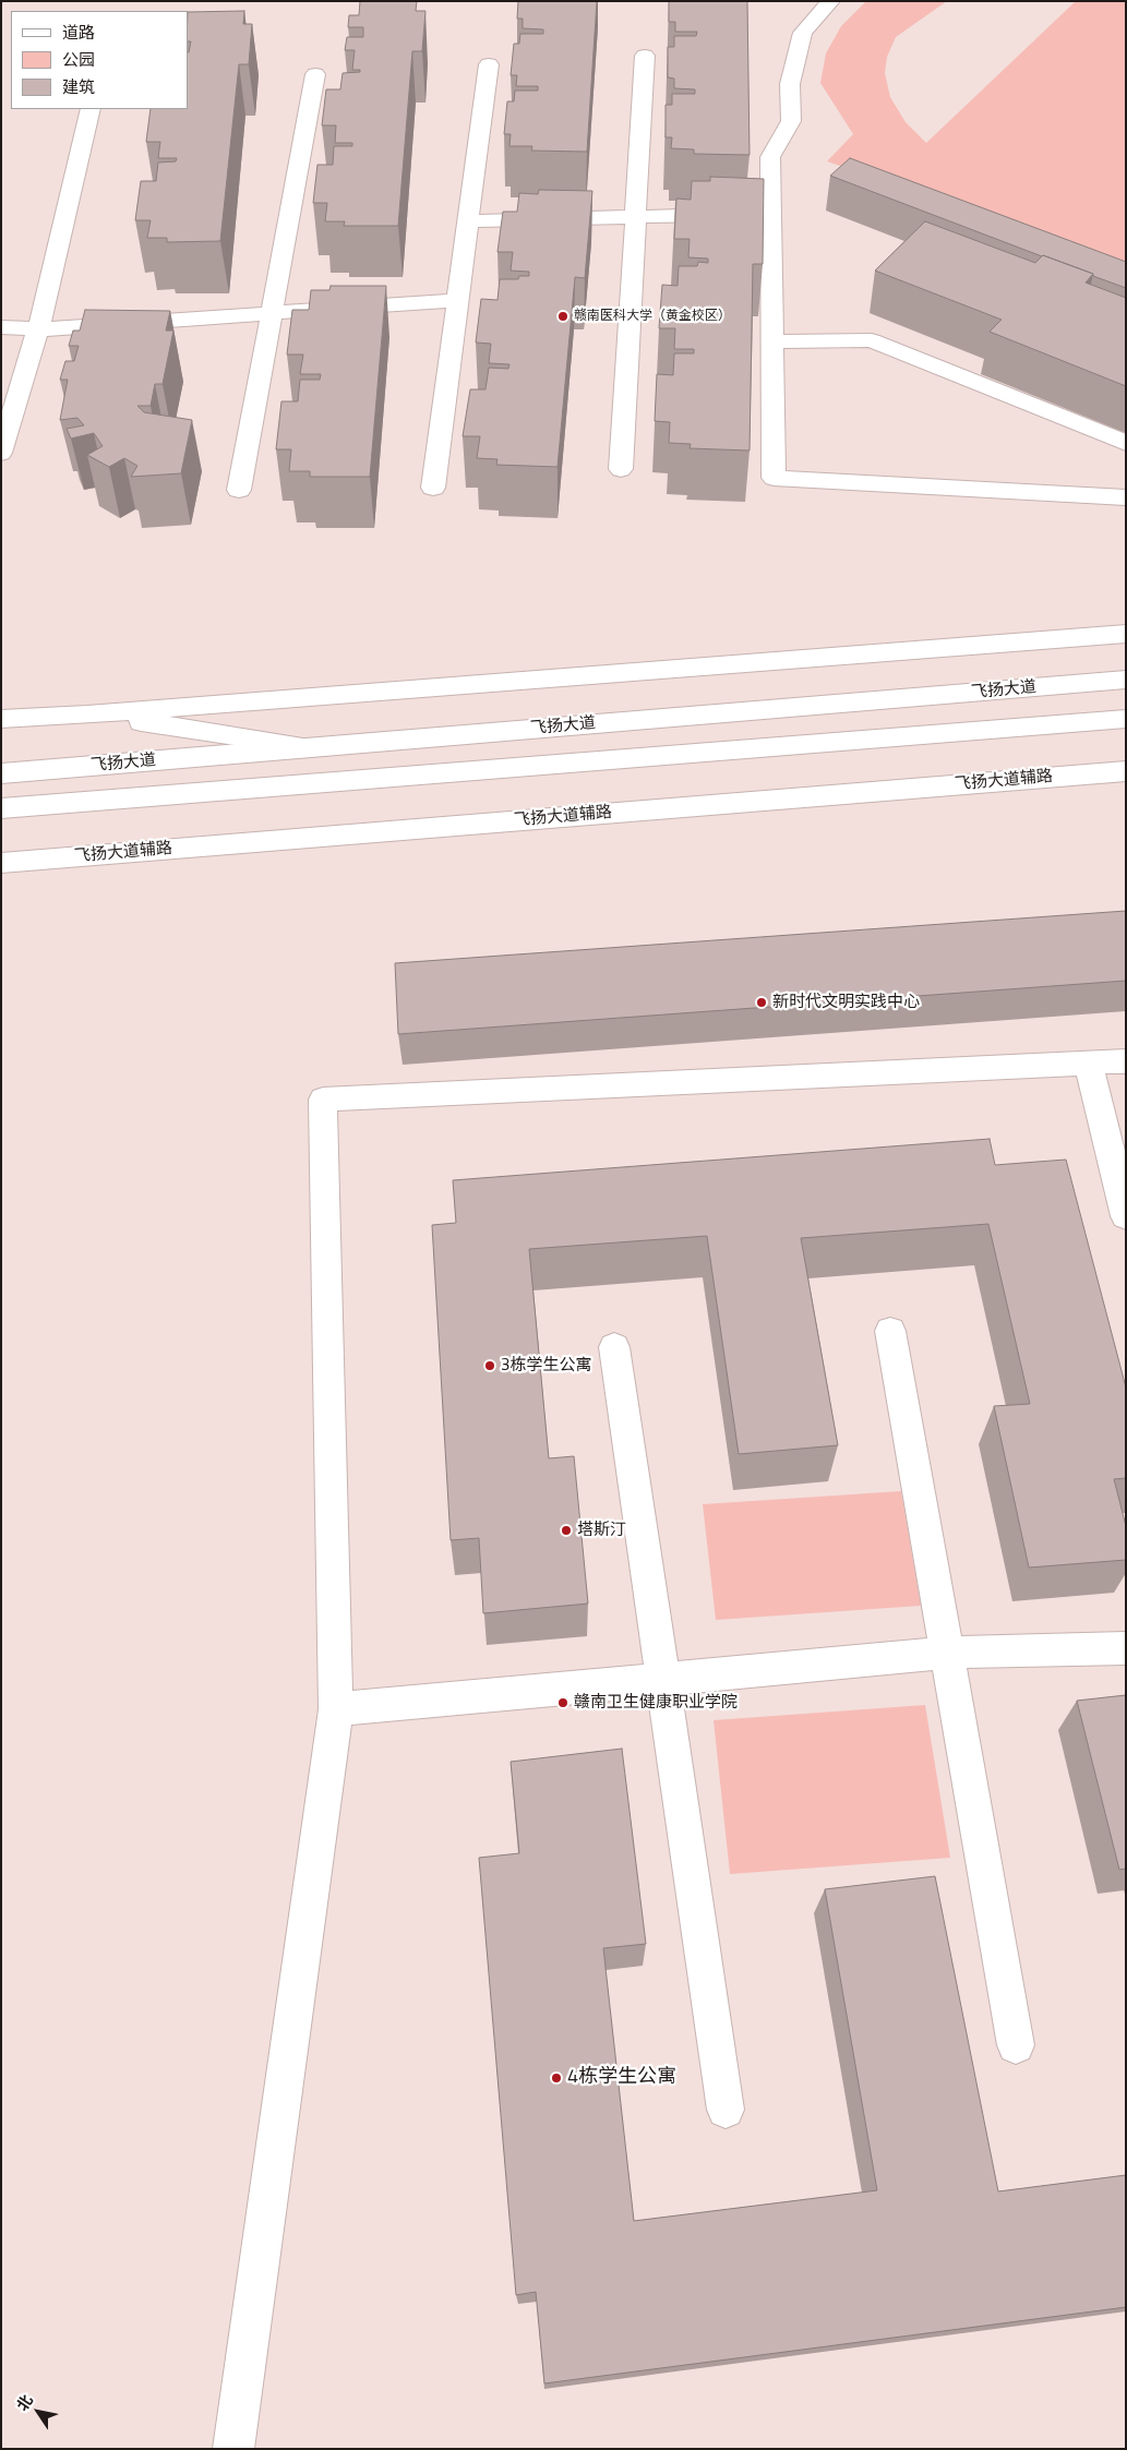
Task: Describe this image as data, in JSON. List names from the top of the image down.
{
  "streets": {
    "street": ["飞扬大道", "飞扬大道辅路"]
  },
  "places": [
    "赣南医科大学（黄金校区）",
    "新时代文明实践中心",
    "3栋学生公寓",
    "塔斯汀",
    "赣南卫生健康职业学院",
    "4栋学生公寓"
  ],
  "legend": ["道路", "公园", "建筑"],
  "north": "top left"
}
